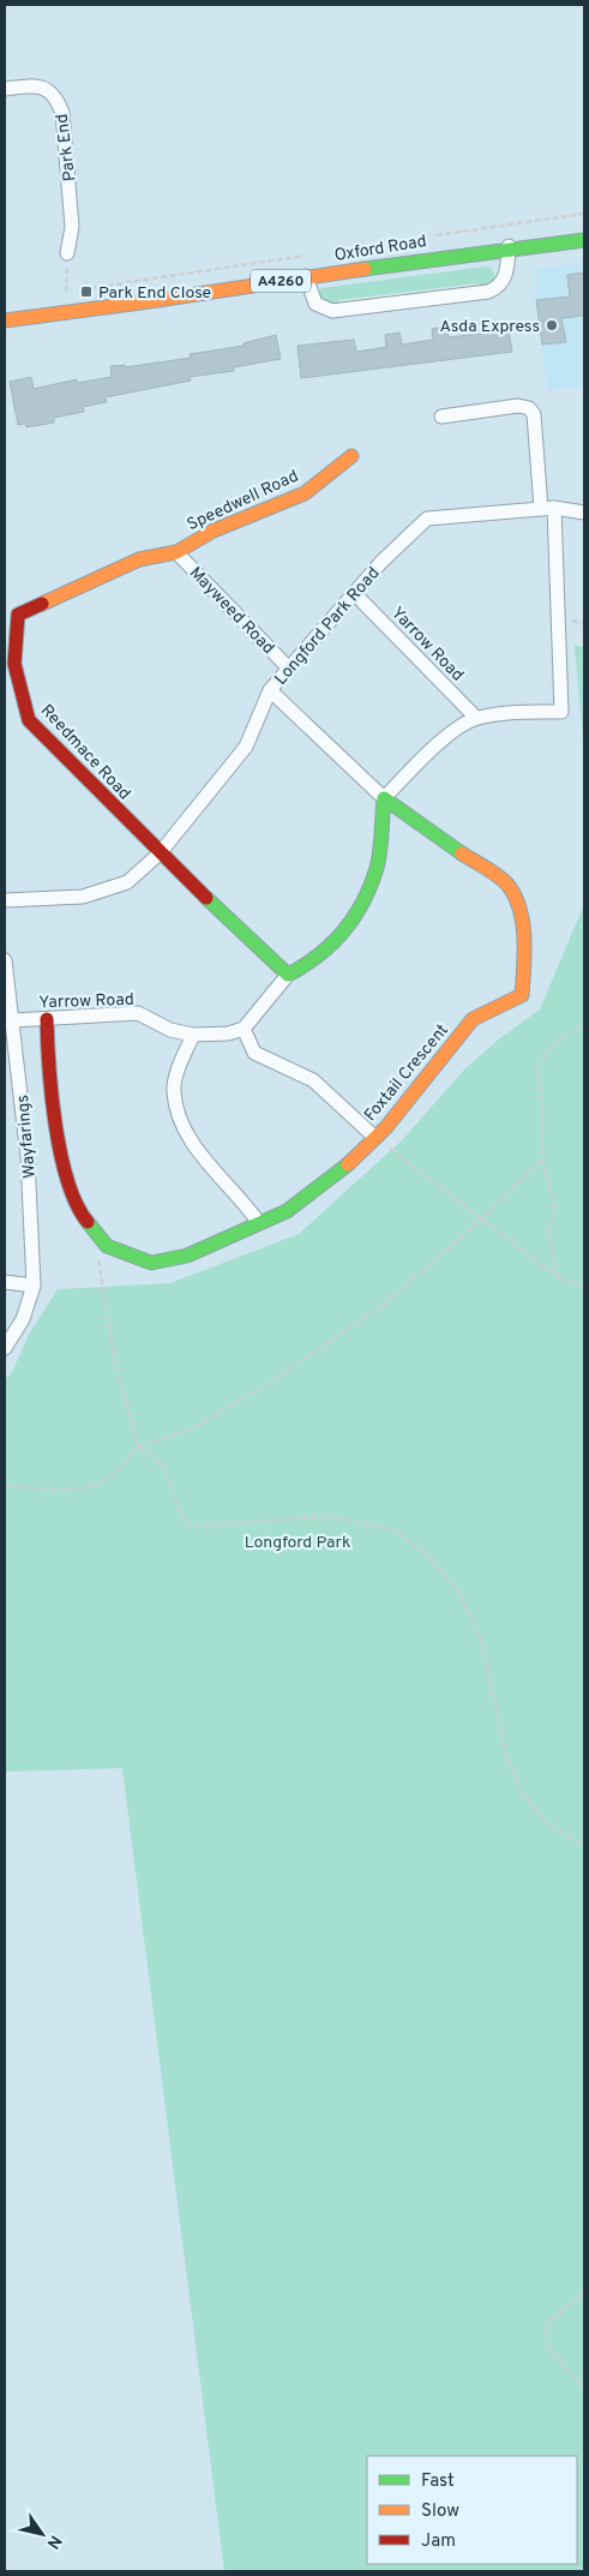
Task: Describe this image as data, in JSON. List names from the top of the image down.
{
  "streets": {
    "street": [
      "Park End",
      "Oxford Road",
      "A4260",
      "Speedwell Road",
      "Mayweed Road",
      "Longford Park Road",
      "Yarrow Road",
      "Reedmace Road",
      "Foxtail Crescent",
      "Wayfarings"
    ]
  },
  "crossings": [
    ["Speedwell Road", "Mayweed Road"],
    ["Speedwell Road", "Reedmace Road"],
    ["Mayweed Road", "Longford Park Road"],
    ["Mayweed Road", "Reedmace Road"],
    ["Longford Park Road", "Yarrow Road"],
    ["Longford Park Road", "Reedmace Road"],
    ["Yarrow Road", "Foxtail Crescent"],
    ["Yarrow Road", "Wayfarings"]
  ],
  "parks": ["Longford Park"],
  "places": {
    "transit": ["Park End Close"],
    "other": ["Asda Express"]
  },
  "legend": ["Fast", "Slow", "Jam"],
  "north": "bottom right"
}
